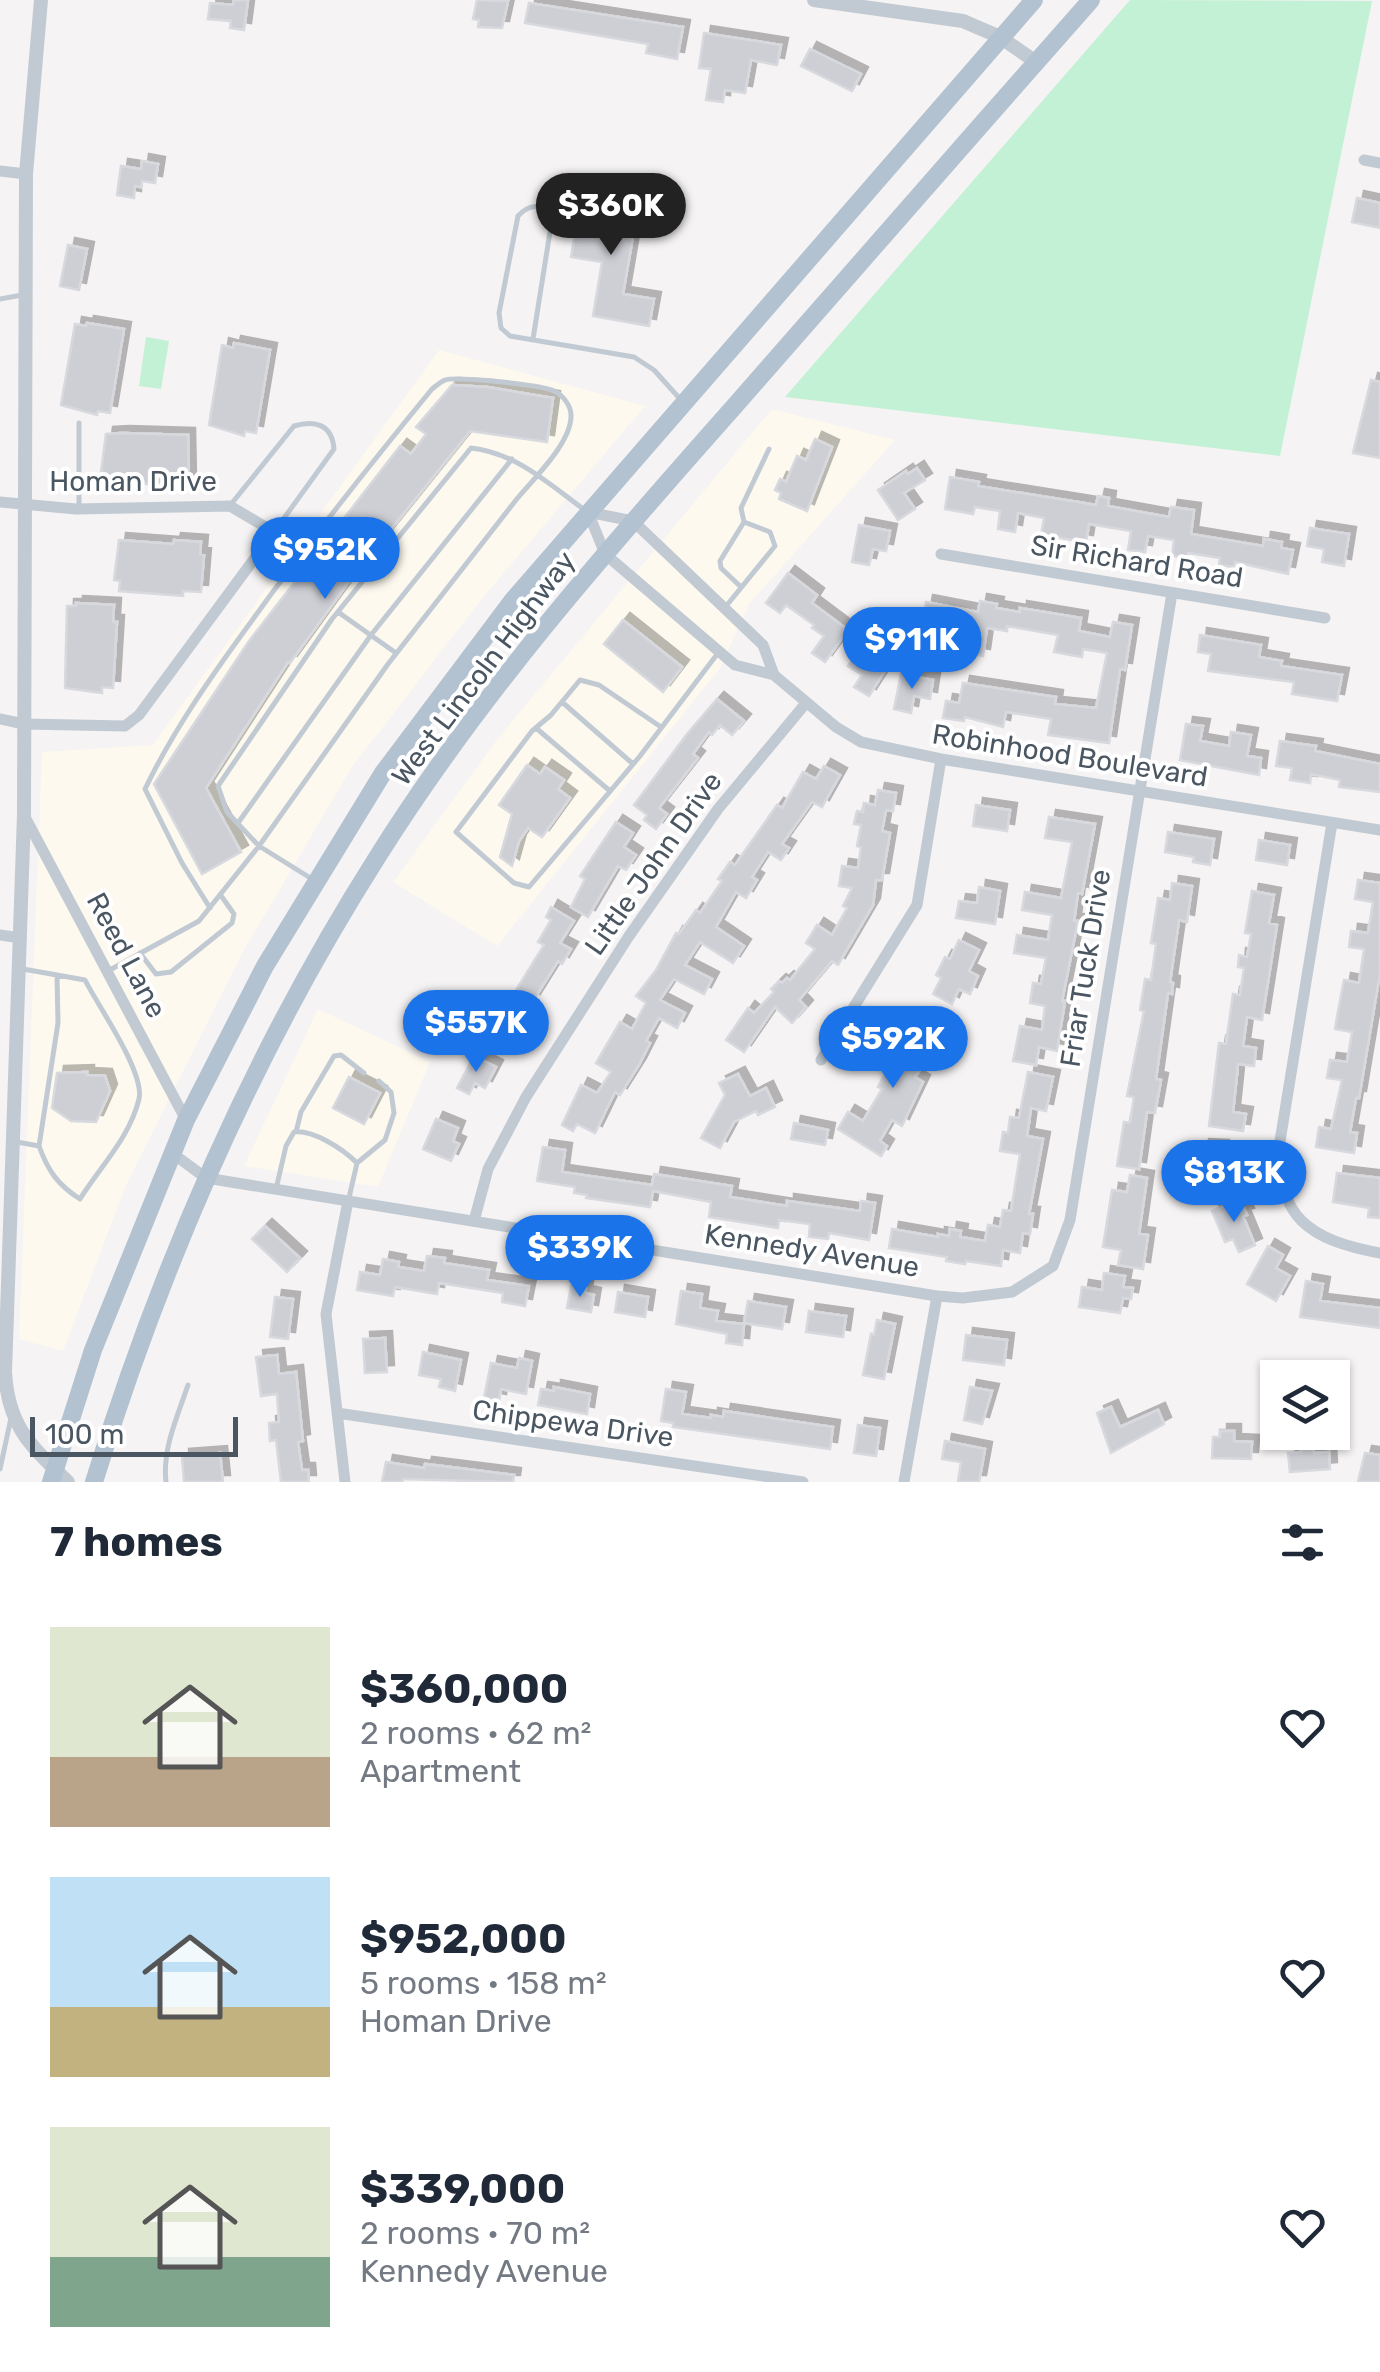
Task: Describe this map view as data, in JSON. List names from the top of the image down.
{
  "streets": {
    "main road": ["West Lincoln Highway"],
    "street": [
      "Homan Drive",
      "Sir Richard Road",
      "Robinhood Boulevard",
      "Little John Drive",
      "Reed Lane",
      "Friar Tuck Drive",
      "Kennedy Avenue",
      "Chippewa Drive"
    ]
  },
  "crossings": [
    ["Sir Richard Road", "Friar Tuck Drive"],
    ["West Lincoln Highway", "Robinhood Boulevard"],
    ["West Lincoln Highway", "Reed Lane"],
    ["West Lincoln Highway", "Kennedy Avenue"],
    ["Robinhood Boulevard", "Little John Drive"],
    ["Robinhood Boulevard", "Friar Tuck Drive"],
    ["Little John Drive", "Kennedy Avenue"],
    ["Friar Tuck Drive", "Kennedy Avenue"]
  ],
  "scale_bar": "100 m",
  "page": {
    "price": [
      "$360K",
      "$952K",
      "$911K",
      "$557K",
      "$592K",
      "$813K",
      "$339K"
    ],
    "scale": "100 m",
    "heading": "7 homes",
    "list": [
      {
        "name": "$360,000",
        "note": "2 rooms · 62 m² · Apartment"
      },
      {
        "name": "$952,000",
        "note": "5 rooms · 158 m² · Homan Drive"
      },
      {
        "name": "$339,000",
        "note": "2 rooms · 70 m² · Kennedy Avenue"
      }
    ]
  }
}
